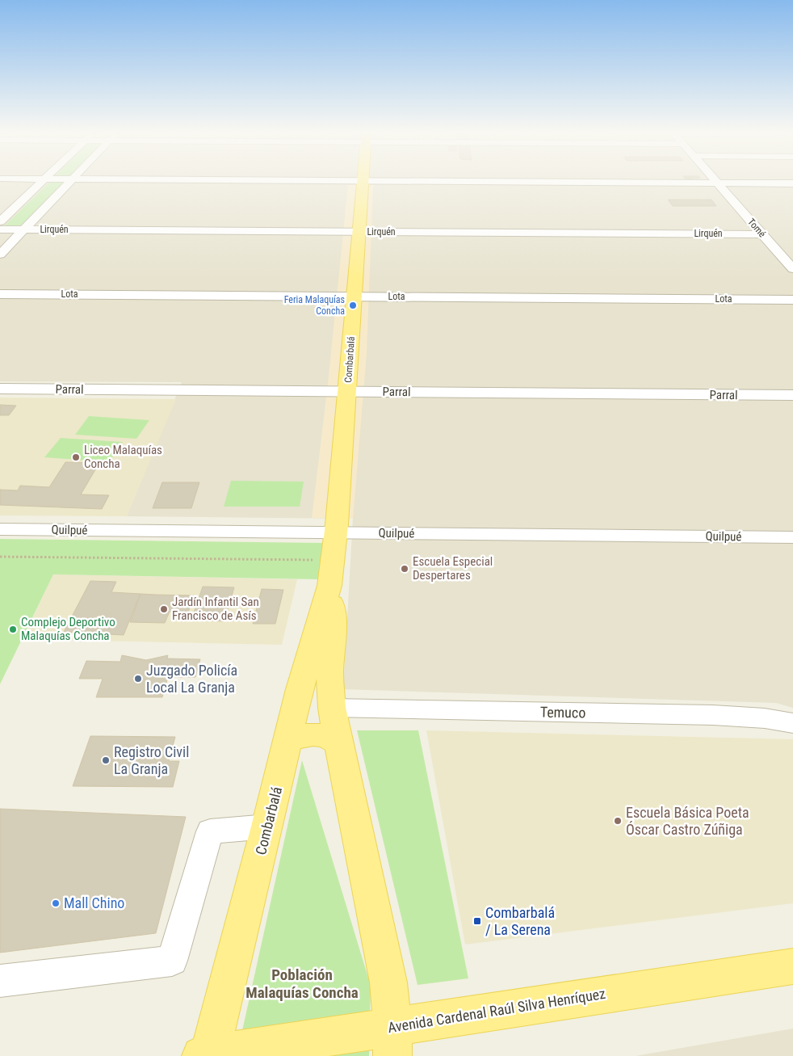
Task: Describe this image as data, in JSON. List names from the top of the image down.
{
  "streets": {
    "main road": ["Combarbalá", "Avenida Cardenal Raúl Silva Henríquez"],
    "street": [
      "Tomé",
      "Lirquén",
      "Lota",
      "Parral",
      "Quilpué",
      "Temuco"
    ]
  },
  "crossings": [
    ["Tomé", "Lirquén"],
    ["Lirquén", "Combarbalá"],
    ["Lota", "Combarbalá"],
    ["Combarbalá", "Parral"],
    ["Combarbalá", "Quilpué"],
    ["Combarbalá", "Temuco"],
    ["Combarbalá", "Avenida Cardenal Raúl Silva Henríquez"]
  ],
  "districts": ["Población Malaquías Concha"],
  "places": {
    "other": [
      "Feria Malaquías Concha",
      "Liceo Malaquías Concha",
      "Escuela Especial Despertares",
      "Jardín Infantil San Francisco de Asís",
      "Complejo Deportivo Malaquías Concha",
      "Juzgado Policía Local La Granja",
      "Registro Civil La Granja",
      "Escuela Básica Poeta Óscar Castro Zúñiga",
      "Mall Chino"
    ],
    "transit": ["Combarbalá / La Serena"]
  }
}
